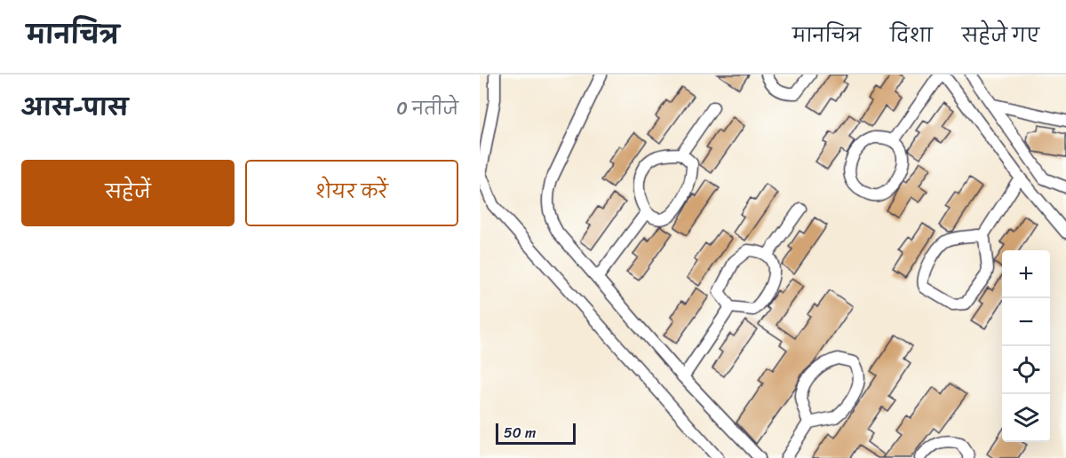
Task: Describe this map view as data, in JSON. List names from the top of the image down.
{
  "scale_bar": "50 m",
  "page": {
    "header": "मानचित्र",
    "nav": ["मानचित्र", "दिशा", "सहेजे गए"],
    "heading": ["आस-पास", "0 नतीजे"],
    "buttons": ["सहेजें", "शेयर करें"],
    "map_buttons": ["+", "−"],
    "scale": "50 m"
  }
}
